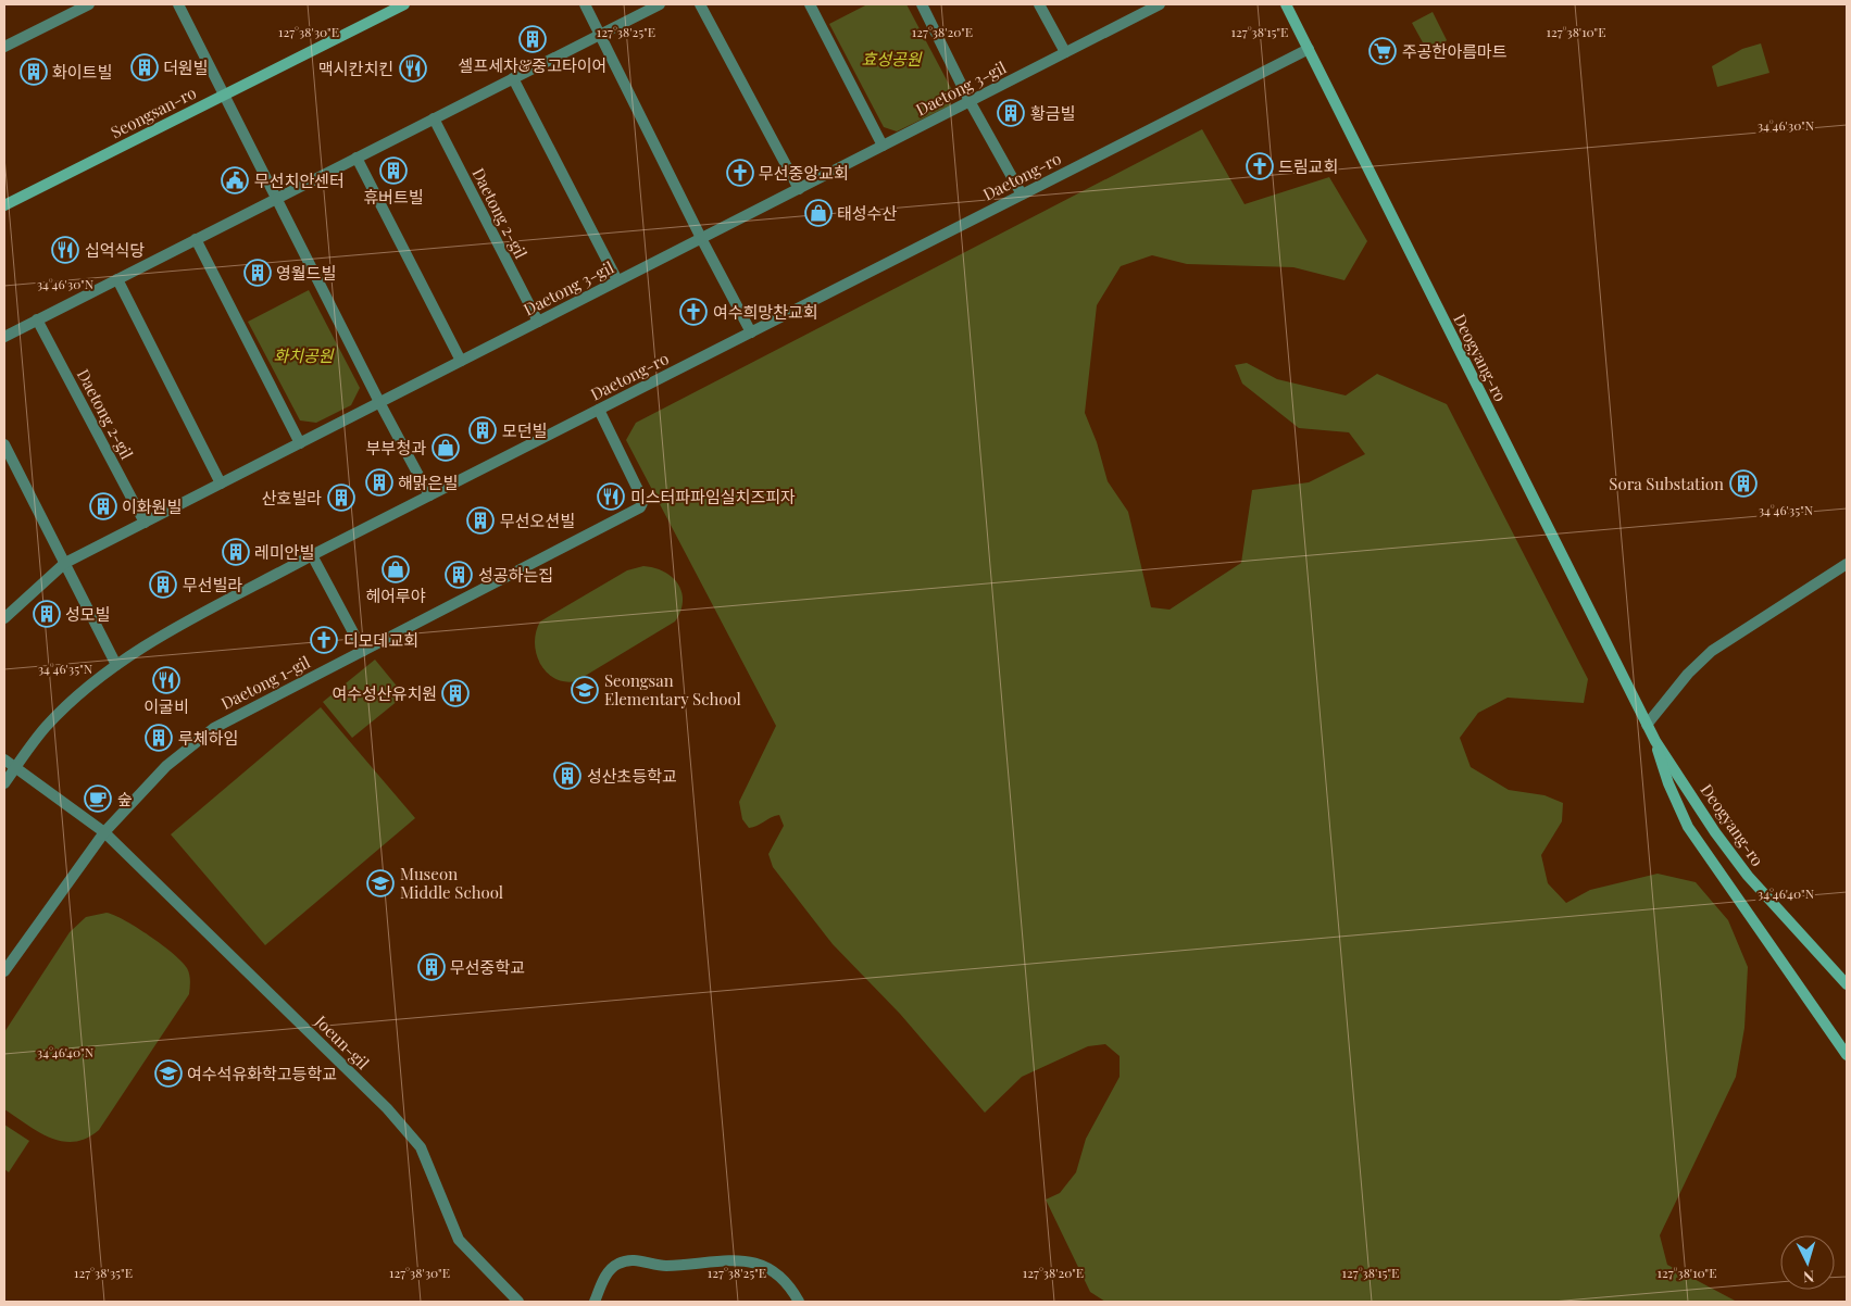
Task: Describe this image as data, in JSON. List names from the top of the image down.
{
  "streets": {
    "street": [
      "Daetong 3-gil",
      "Seongsan-ro",
      "Daetong-ro",
      "Daetong 2-gil",
      "Deogyang-ro",
      "Daetong 1-gil",
      "Joeun-gil"
    ]
  },
  "crossings": [
    ["Daetong 3-gil", "Daetong 2-gil"],
    ["Daetong-ro", "Deogyang-ro"],
    ["Daetong-ro", "Daetong 1-gil"],
    ["Daetong-ro", "Joeun-gil"],
    ["Daetong 1-gil", "Joeun-gil"]
  ],
  "parks": ["효성공원", "화치공원"],
  "places": {
    "building": [
      "셀프세차&중고타이어",
      "더원빌",
      "화이트빌",
      "황금빌",
      "휴버트빌",
      "영월드빌",
      "모던빌",
      "해맑은빌",
      "Sora Substation",
      "산호빌라",
      "이화원빌",
      "무선오션빌",
      "레미안빌",
      "성공하는집",
      "무선빌라",
      "성모빌",
      "여수성산유치원",
      "루체하임",
      "성산초등학교",
      "무선중학교"
    ],
    "supermarket": ["주공한아름마트"],
    "restaurant": [
      "맥시칸치킨",
      "십억식당",
      "미스터파파임실치즈피자",
      "이굴비"
    ],
    "church": [
      "드림교회",
      "무선중앙교회",
      "여수희망찬교회",
      "디모데교회"
    ],
    "public building": ["무선치안센터"],
    "shop": ["태성수산", "부부청과", "헤어루야"],
    "school or university": ["Seongsan Elementary School", "Museon Middle School", "여수석유화학고등학교"],
    "cafe": ["숲"]
  },
  "north": "bottom",
  "coordinates": [
    "127°38'30\"E",
    "127°38'25\"E",
    "127°38'20\"E",
    "127°38'15\"E",
    "127°38'10\"E",
    "34°46'30\"N",
    "34°46'35\"N",
    "34°46'40\"N",
    "127°38'35\"E"
  ]
}
